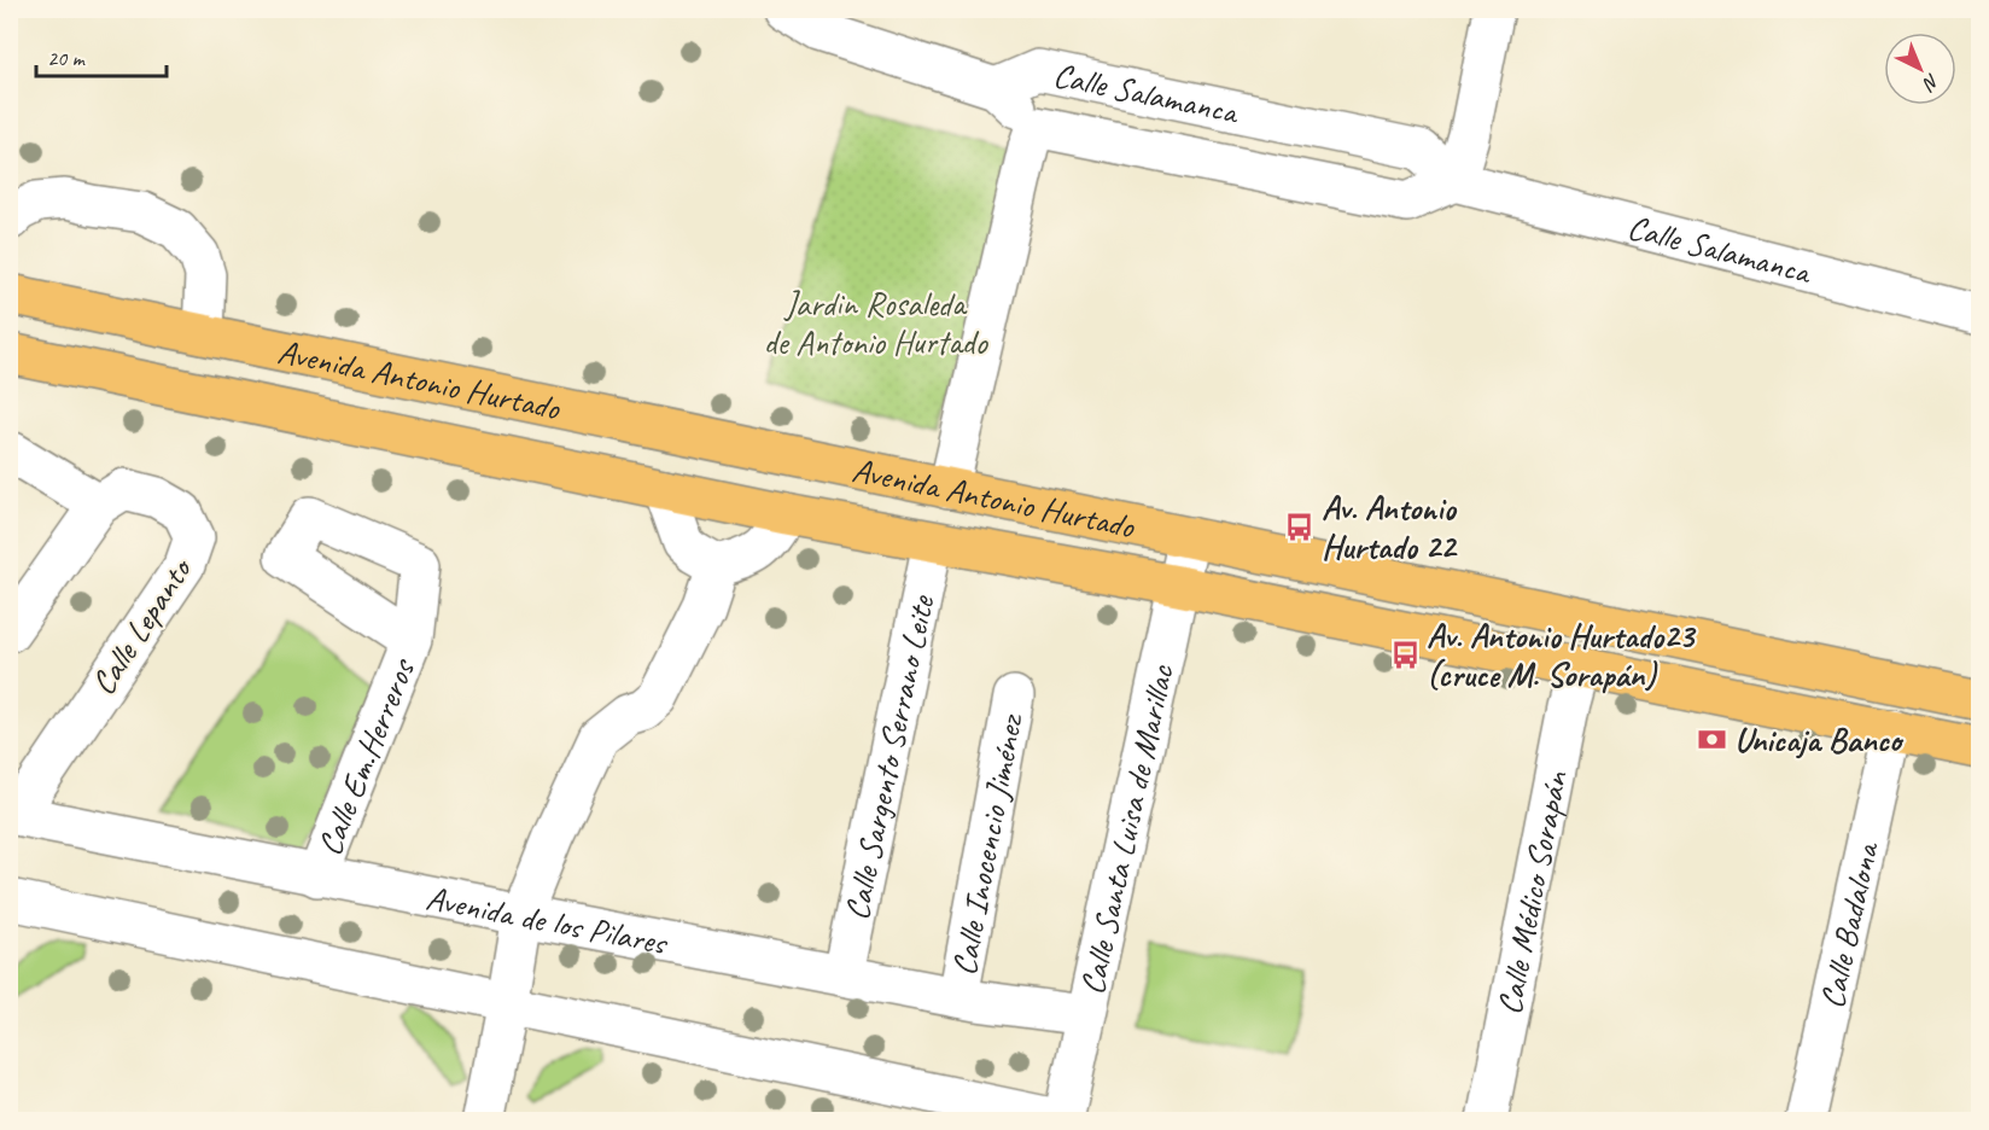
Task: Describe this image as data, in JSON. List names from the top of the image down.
{
  "streets": {
    "main road": ["Avenida Antonio Hurtado"],
    "street": [
      "Calle Salamanca",
      "Calle Lepanto",
      "Calle Em.Herreros",
      "Calle Sargento Serrano Leite",
      "Calle Santa Luisa de Marillac",
      "Calle Inocencio Jiménez",
      "Calle Médico Sorapán",
      "Avenida de los Pilares",
      "Calle Badalona"
    ]
  },
  "crossings": [
    ["Avenida Antonio Hurtado", "Calle Sargento Serrano Leite"],
    ["Avenida Antonio Hurtado", "Calle Santa Luisa de Marillac"],
    ["Avenida Antonio Hurtado", "Calle Médico Sorapán"],
    ["Avenida Antonio Hurtado", "Calle Badalona"],
    ["Calle Lepanto", "Avenida de los Pilares"],
    ["Calle Em.Herreros", "Avenida de los Pilares"],
    ["Calle Sargento Serrano Leite", "Avenida de los Pilares"],
    ["Calle Santa Luisa de Marillac", "Avenida de los Pilares"],
    ["Calle Inocencio Jiménez", "Avenida de los Pilares"]
  ],
  "parks": ["Jardin Rosaleda de Antonio Hurtado"],
  "places": {
    "bus stop": ["Av. Antonio Hurtado 22", "Av. Antonio Hurtado23 (cruce M. Sorapán)"],
    "bank": ["Unicaja Banco"]
  },
  "scale_bar": "20 m",
  "north": "bottom right"
}
